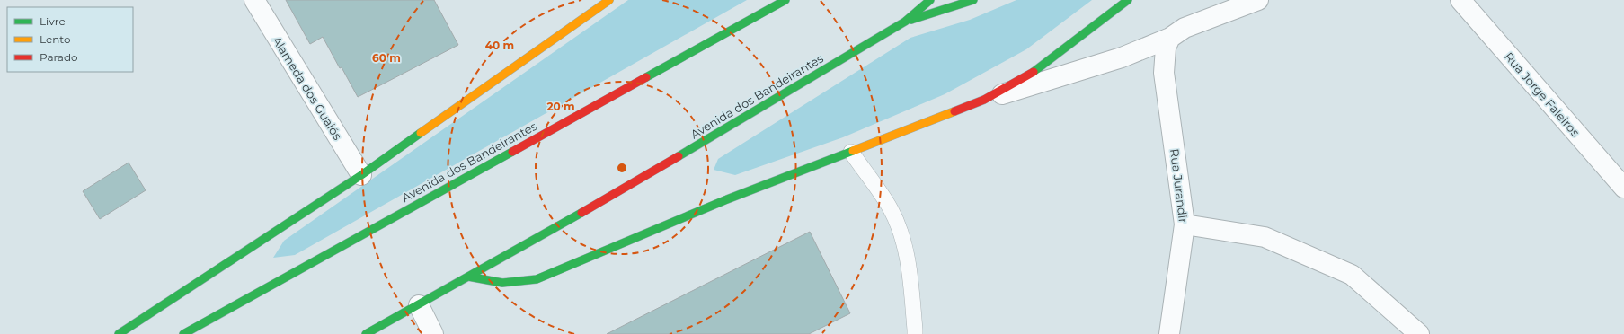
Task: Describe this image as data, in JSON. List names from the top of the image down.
{
  "streets": {
    "highway": ["Avenida dos Bandeirantes"],
    "street": ["Alameda dos Guaiós", "Rua Jorge Faleiros", "Rua Jurandir"]
  },
  "legend": ["Livre", "Lento", "Parado"],
  "rings": ["40 m", "60 m", "20 m"]
}
